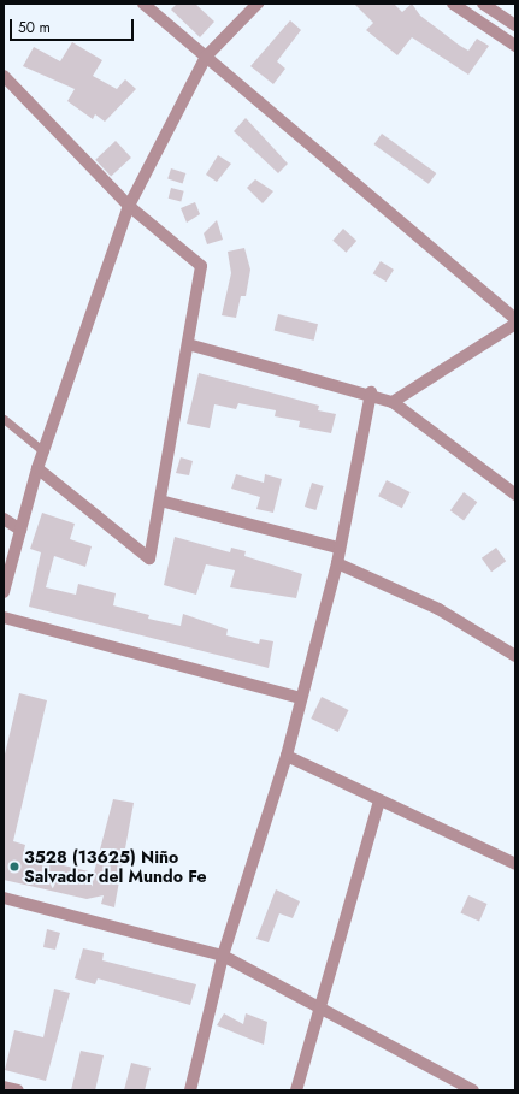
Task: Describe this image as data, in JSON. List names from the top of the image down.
{
  "places": ["3528 (13625) Niño Salvador del Mundo Fe"],
  "scale_bar": "50 m"
}
